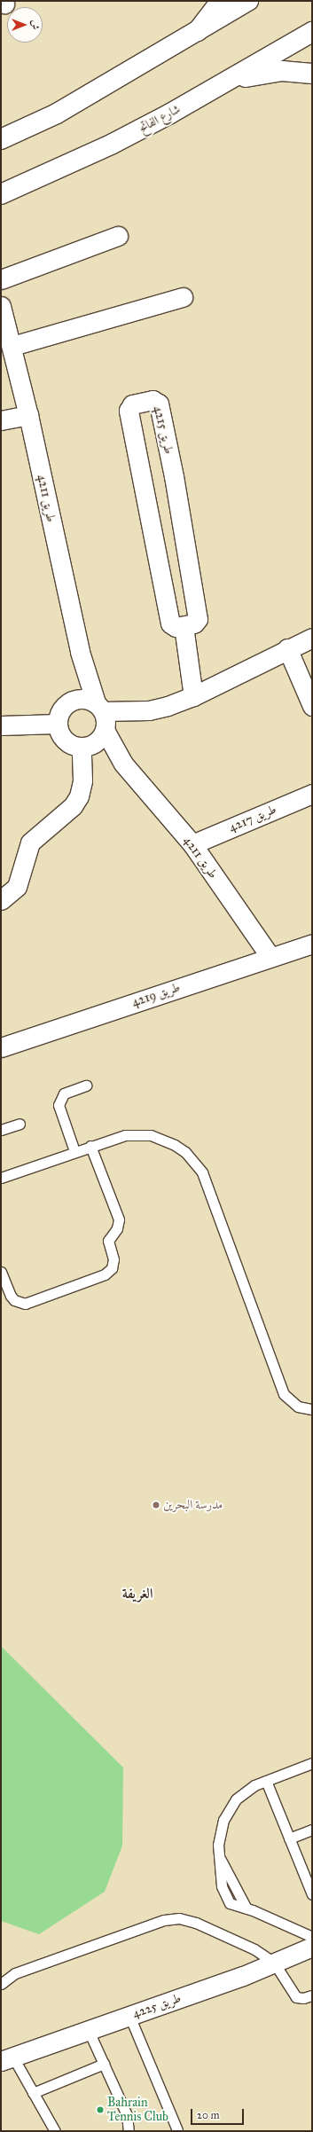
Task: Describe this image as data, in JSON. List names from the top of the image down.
{
  "streets": {
    "main road": ["شارع الفاتح"],
    "street": [
      "طريق 4215",
      "طريق 4211",
      "طريق 4217",
      "طريق 4219",
      "طريق 4225"
    ]
  },
  "crossings": [
    ["طريق 4211", "طريق 4217"],
    ["طريق 4211", "طريق 4219"]
  ],
  "districts": ["الغريفة"],
  "places": ["مدرسة البحرين", "Bahrain Tennis Club"],
  "scale_bar": "20 m",
  "north": "right"
}
